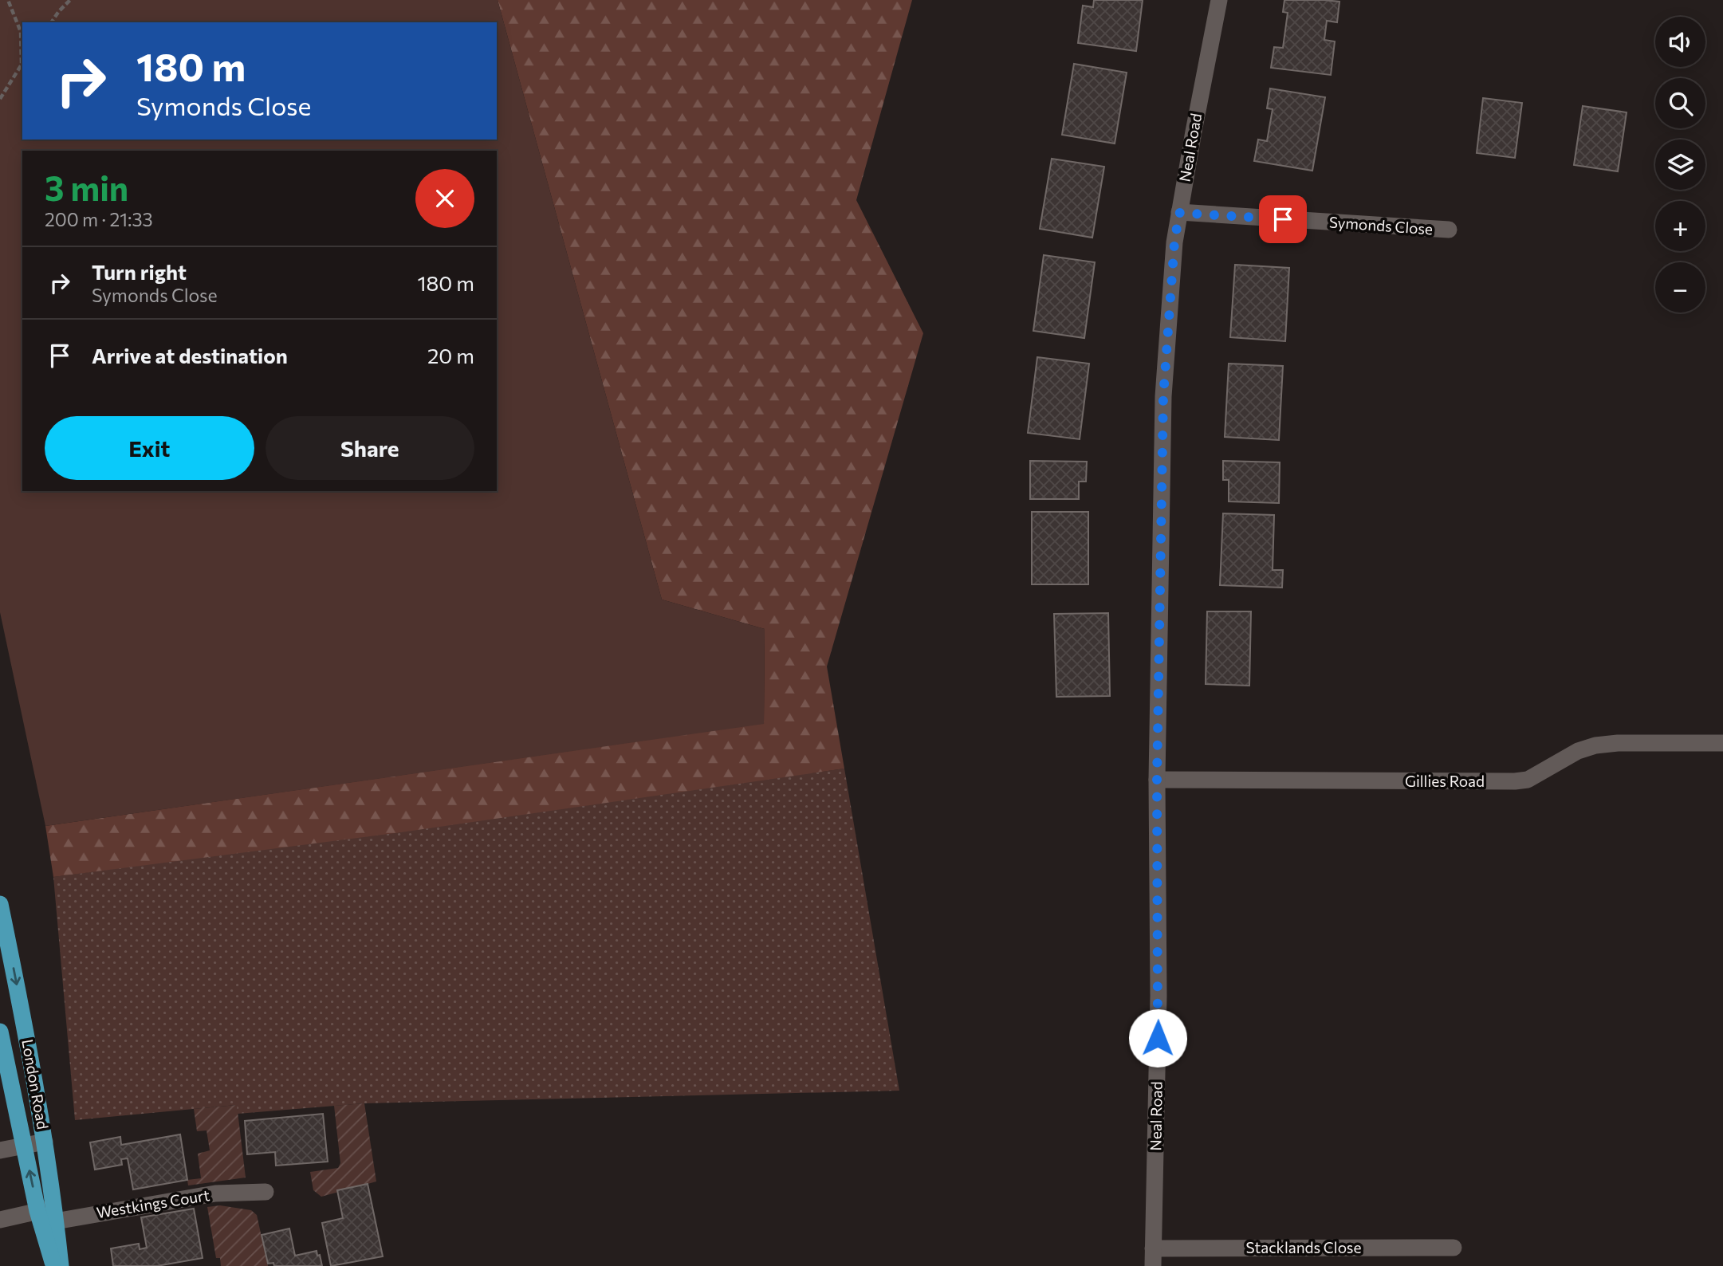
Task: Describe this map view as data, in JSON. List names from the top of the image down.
{
  "streets": {
    "main road": ["London Road"],
    "street": [
      "Neal Road",
      "Symonds Close",
      "Gillies Road",
      "Westkings Court",
      "Stacklands Close"
    ]
  },
  "crossings": [
    ["Neal Road", "Symonds Close"],
    ["Neal Road", "Gillies Road"],
    ["Neal Road", "Stacklands Close"],
    ["London Road", "Westkings Court"]
  ],
  "page": {
    "map_buttons": ["+", "−"],
    "turn": ["180 m", "Symonds Close"],
    "heading": ["3 min", "200 m · 21:33"],
    "list": [
      {
        "name": "Turn right",
        "note": "Symonds Close",
        "value": "180 m"
      },
      {
        "name": "Arrive at destination",
        "value": "20 m"
      }
    ],
    "buttons": ["Exit", "Share"]
  }
}
